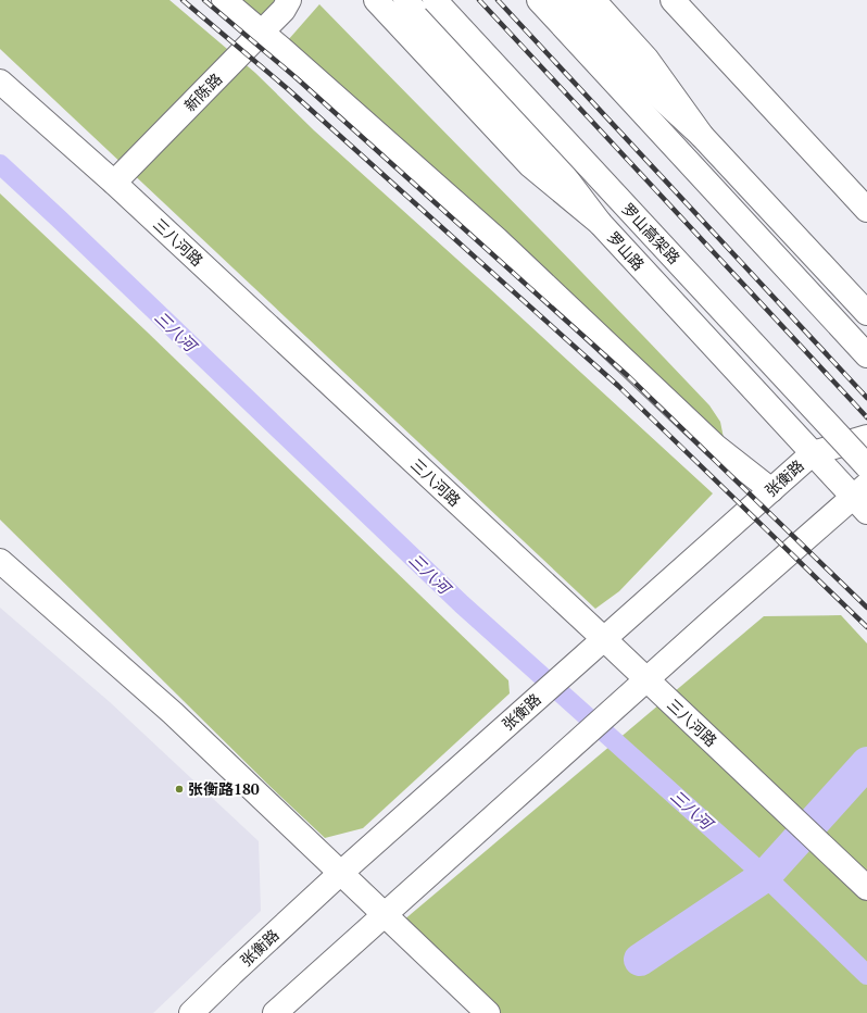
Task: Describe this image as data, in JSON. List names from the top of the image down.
{
  "streets": {
    "main road": [
      "新陈路",
      "罗山高架路",
      "三八河路",
      "罗山路",
      "张衡路"
    ]
  },
  "crossings": [
    ["新陈路", "三八河路"],
    ["三八河路", "张衡路"],
    ["罗山路", "张衡路"]
  ],
  "water": ["三八河"],
  "places": ["张衡路180"]
}
